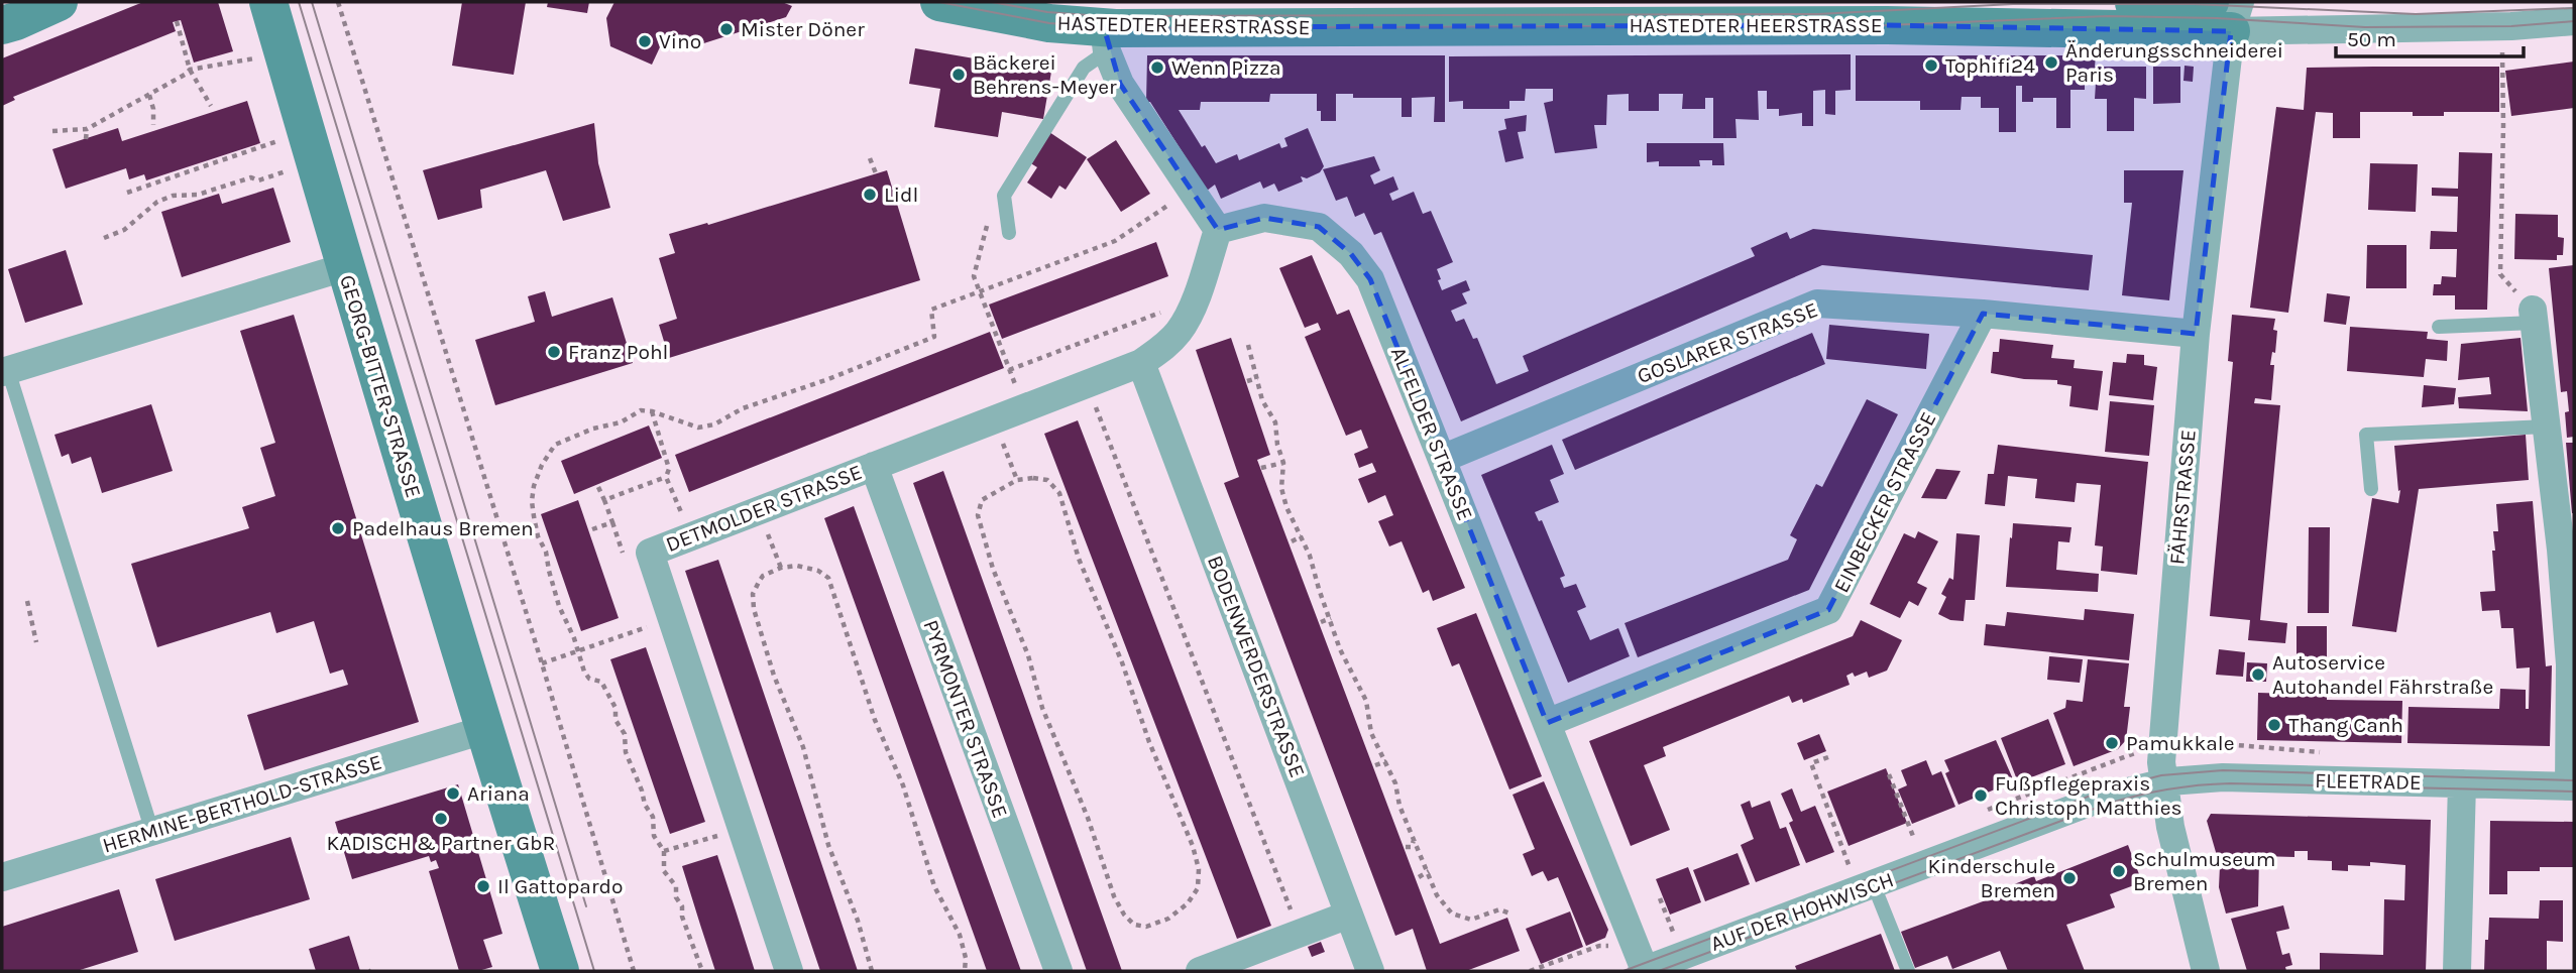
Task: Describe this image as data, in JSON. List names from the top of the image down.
{
  "streets": {
    "street": [
      "HASTEDTER HEERSTRASSE",
      "GOSLARER STRASSE",
      "GEORG-BITTER-STRASSE",
      "ALFELDER STRASSE",
      "FÄHRSTRASSE",
      "EINBECKER STRASSE",
      "DETMOLDER STRASSE",
      "BODENWERDERSTRASSE",
      "PYRMONTER STRASSE",
      "FLEETRADE",
      "HERMINE-BERTHOLD-STRASSE",
      "AUF DER HOHWISCH"
    ]
  },
  "crossings": [
    ["HASTEDTER HEERSTRASSE", "FÄHRSTRASSE"],
    ["GOSLARER STRASSE", "ALFELDER STRASSE"],
    ["GOSLARER STRASSE", "FÄHRSTRASSE"],
    ["GOSLARER STRASSE", "EINBECKER STRASSE"],
    ["GEORG-BITTER-STRASSE", "HERMINE-BERTHOLD-STRASSE"],
    ["ALFELDER STRASSE", "EINBECKER STRASSE"],
    ["ALFELDER STRASSE", "DETMOLDER STRASSE"],
    ["ALFELDER STRASSE", "AUF DER HOHWISCH"],
    ["FÄHRSTRASSE", "FLEETRADE"],
    ["FÄHRSTRASSE", "AUF DER HOHWISCH"],
    ["DETMOLDER STRASSE", "BODENWERDERSTRASSE"],
    ["DETMOLDER STRASSE", "PYRMONTER STRASSE"],
    ["FLEETRADE", "AUF DER HOHWISCH"]
  ],
  "places": [
    "Mister Döner",
    "Vino",
    "Änderungsschneiderei Paris",
    "Tophifi24",
    "Wenn Pizza",
    "Bäckerei Behrens-Meyer",
    "Lidl",
    "Franz Pohl",
    "Padelhaus Bremen",
    "Autoservice Autohandel Fährstraße",
    "Thang Canh",
    "Pamukkale",
    "Ariana",
    "Fußpflegepraxis Christoph Matthies",
    "KADISCH & Partner GbR",
    "Schulmuseum Bremen",
    "Kinderschule Bremen",
    "Il Gattopardo"
  ],
  "scale_bar": "50 m"
}
